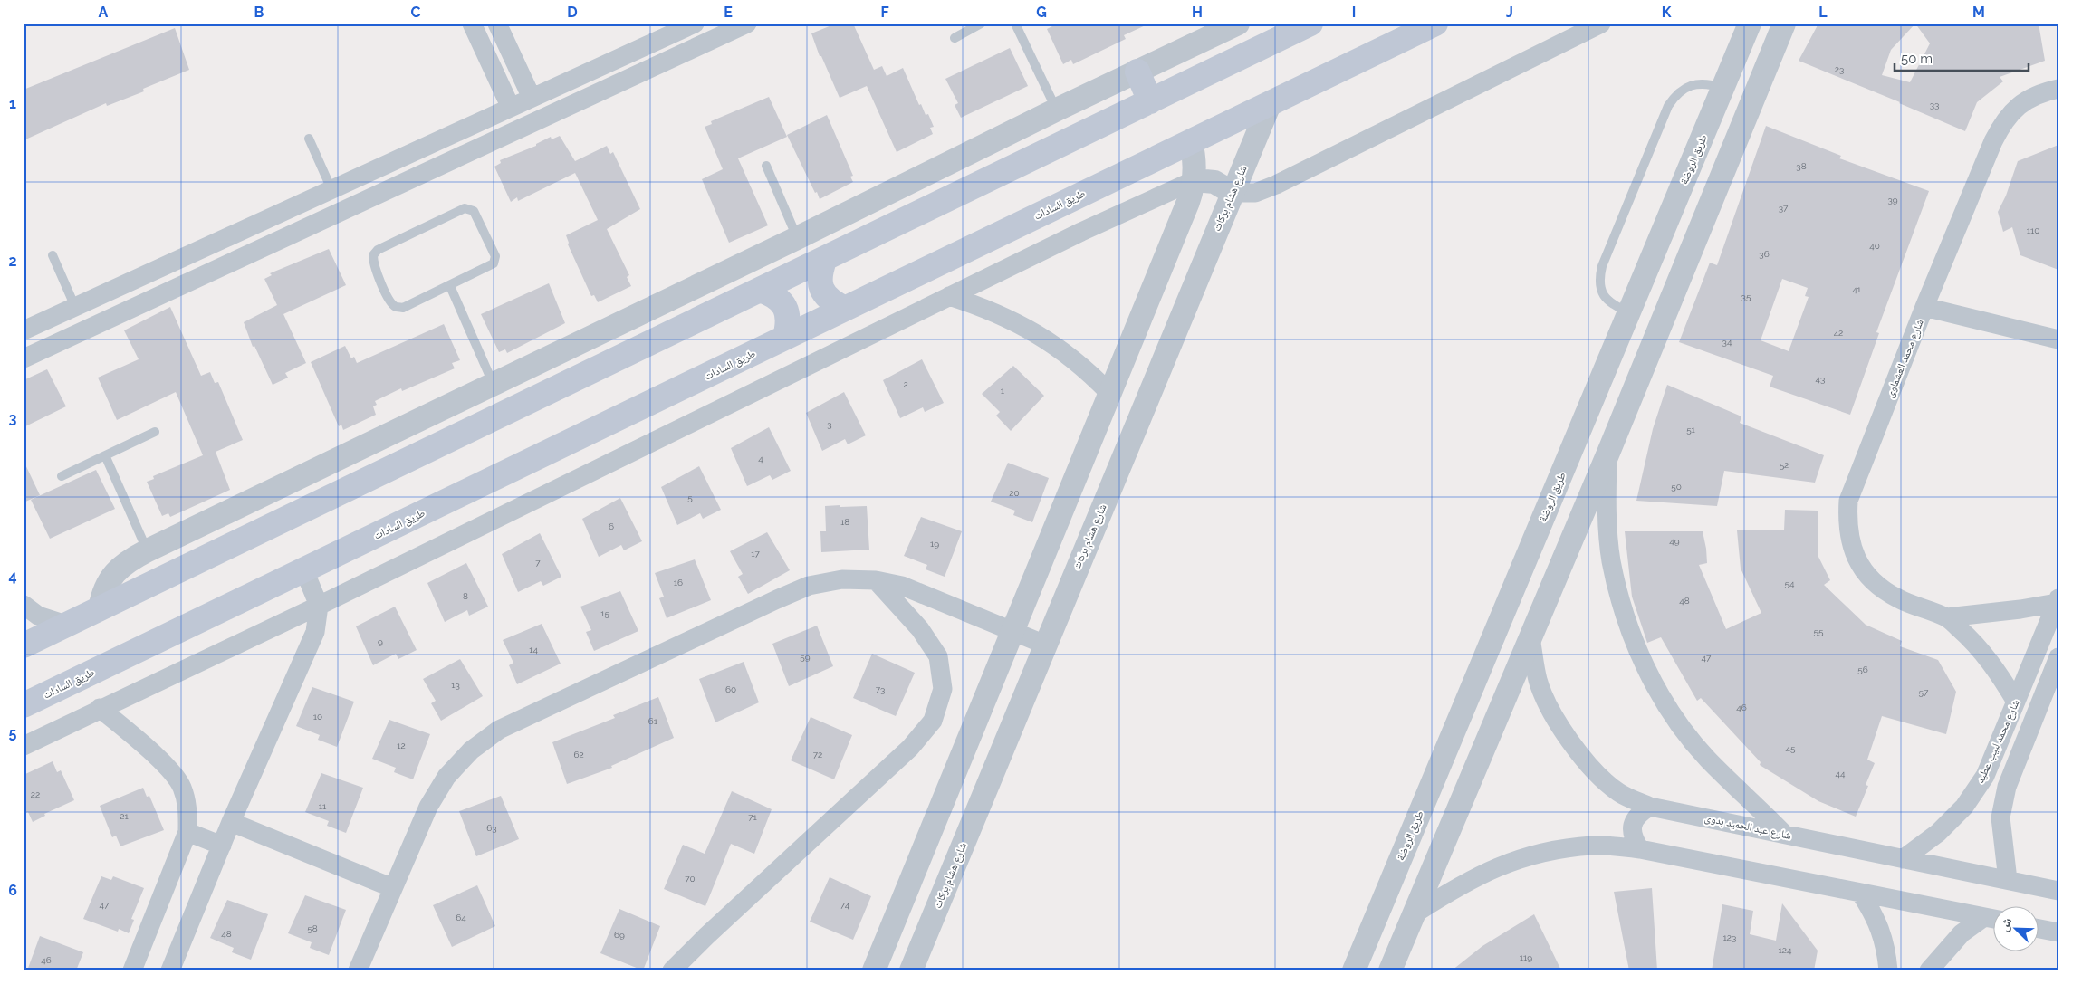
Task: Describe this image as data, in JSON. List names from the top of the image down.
{
  "streets": {
    "main road": ["طريق السادات"],
    "street": [
      "طريق الروضة",
      "شارع هشام بركات",
      "شارع محمد العشماوى",
      "شارع محمد لبيب عطيه",
      "شارع عبد الحميد بدوى"
    ]
  },
  "crossings": [
    ["شارع هشام بركات", "طريق السادات"],
    ["شارع محمد العشماوى", "شارع محمد لبيب عطيه"],
    ["شارع محمد لبيب عطيه", "شارع عبد الحميد بدوى"]
  ],
  "house_numbers": [
    "23",
    "33",
    "38",
    "39",
    "37",
    "110",
    "40",
    "36",
    "41",
    "35",
    "42",
    "34",
    "43",
    "2",
    "1",
    "3",
    "51",
    "4",
    "52",
    "50",
    "20",
    "5",
    "18",
    "6",
    "49",
    "19",
    "17",
    "7",
    "16",
    "54",
    "8",
    "48",
    "15",
    "55",
    "9",
    "14",
    "59",
    "47",
    "56",
    "13",
    "60",
    "73",
    "57",
    "46",
    "10",
    "61",
    "12",
    "45",
    "62",
    "72",
    "44",
    "22",
    "11",
    "21",
    "71",
    "63",
    "70",
    "47",
    "74",
    "64",
    "58",
    "48",
    "69",
    "123",
    "124",
    "119",
    "46"
  ],
  "scale_bar": "50 m",
  "north": "top left",
  "grid": {
    "columns": [
      "A",
      "B",
      "C",
      "D",
      "E",
      "F",
      "G",
      "H",
      "I",
      "J",
      "K",
      "L",
      "M"
    ],
    "rows": [
      "1",
      "2",
      "3",
      "4",
      "5",
      "6"
    ]
  }
}
